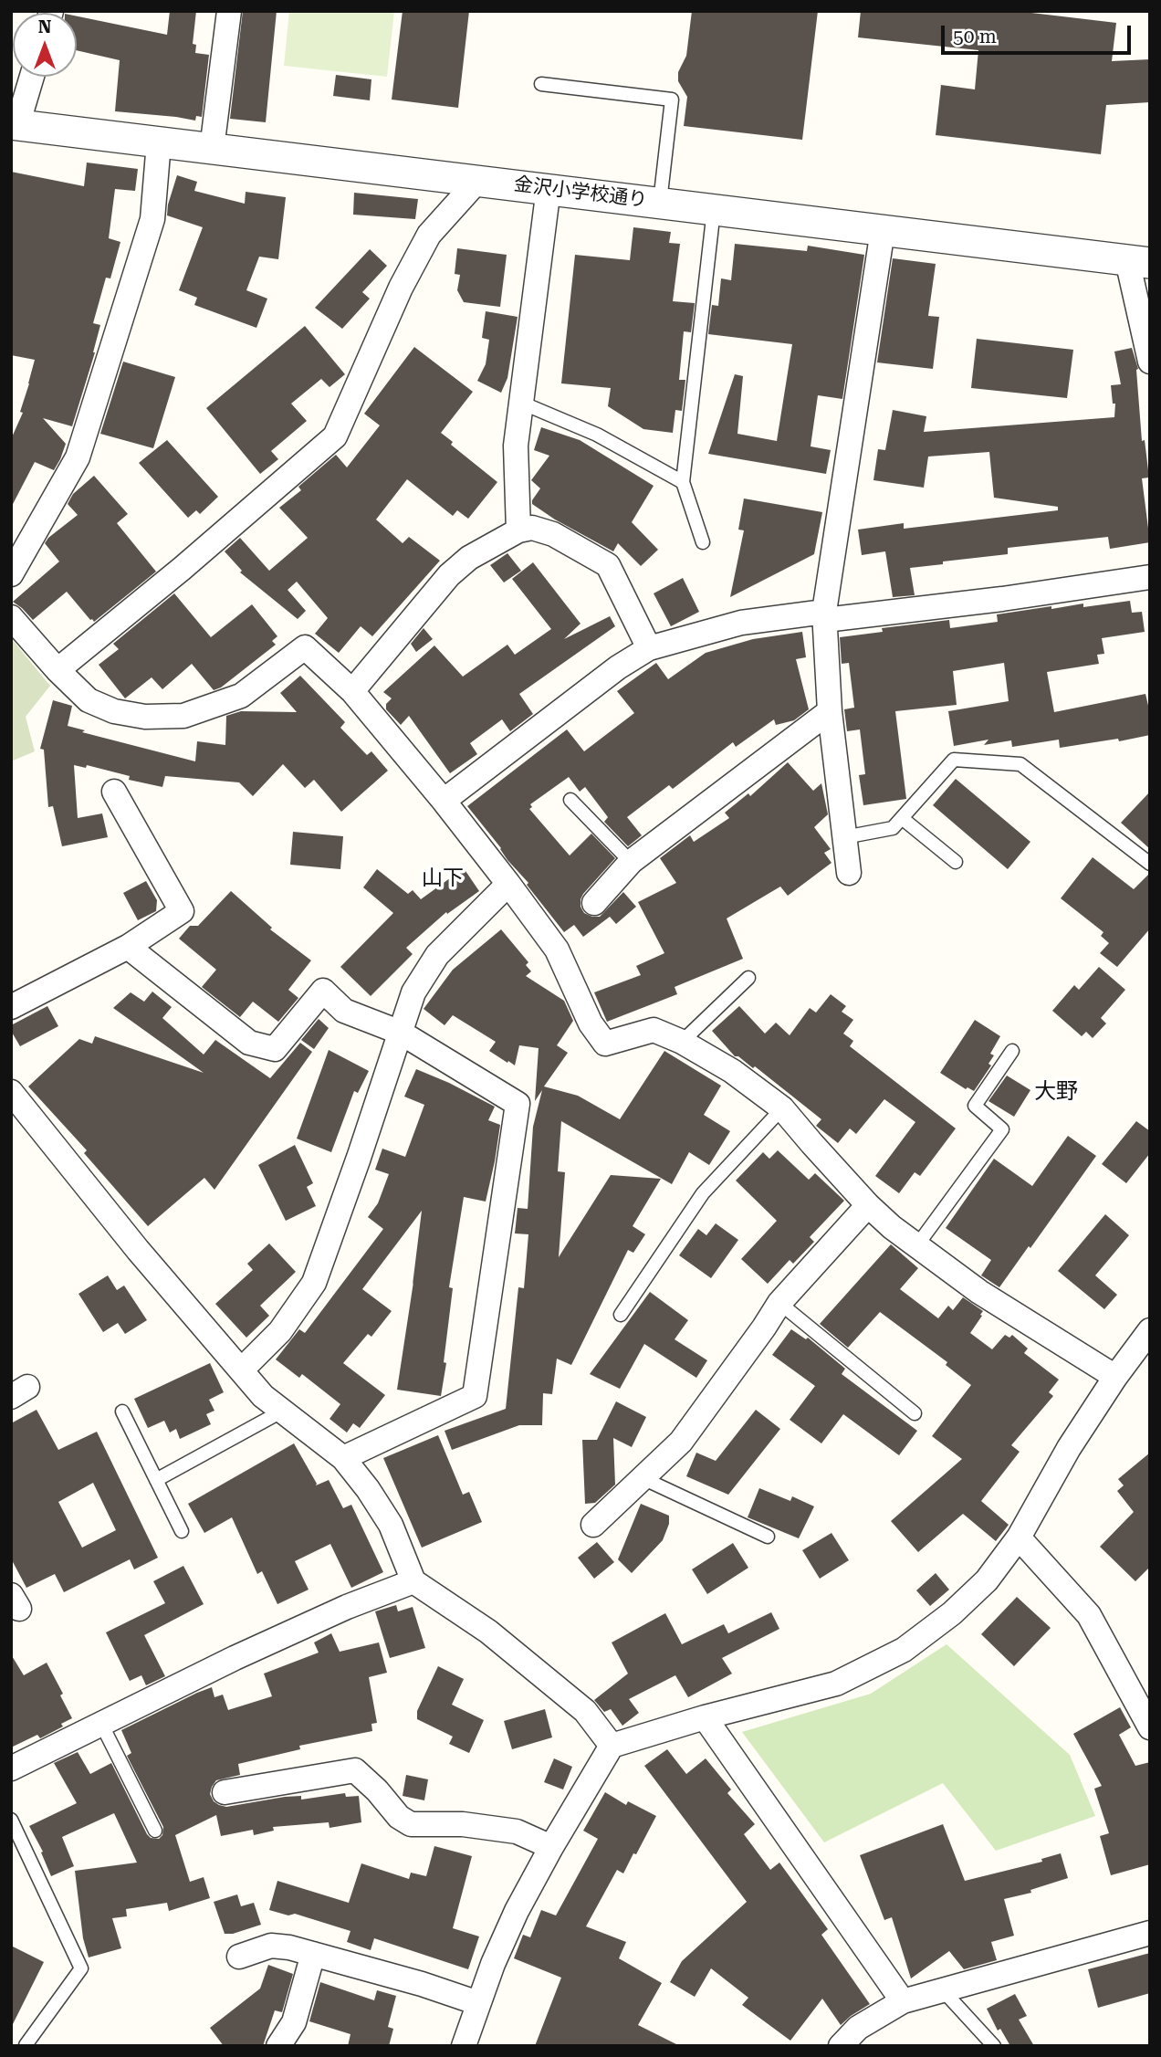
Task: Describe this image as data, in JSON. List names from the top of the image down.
{
  "streets": {
    "street": ["金沢小学校通り"]
  },
  "districts": ["山下", "大野"],
  "scale_bar": "50 m",
  "north": "top"
}
